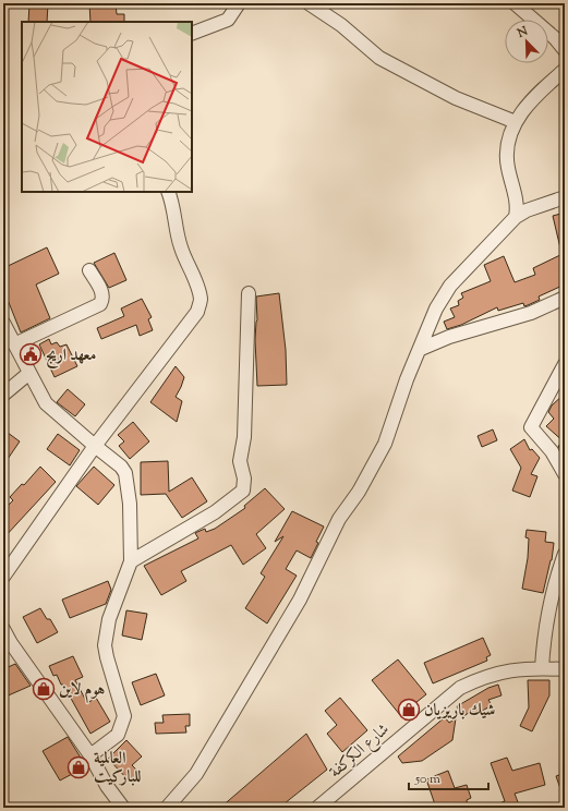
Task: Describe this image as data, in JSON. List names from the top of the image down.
{
  "streets": {
    "street": ["شارع الكركفة"]
  },
  "places": {
    "public building": ["معهد اريج"],
    "shop": ["هوم لاين", "شيك باريزيان", "العالمية للباركيت"]
  },
  "scale_bar": "50 m",
  "north": "top left"
}
